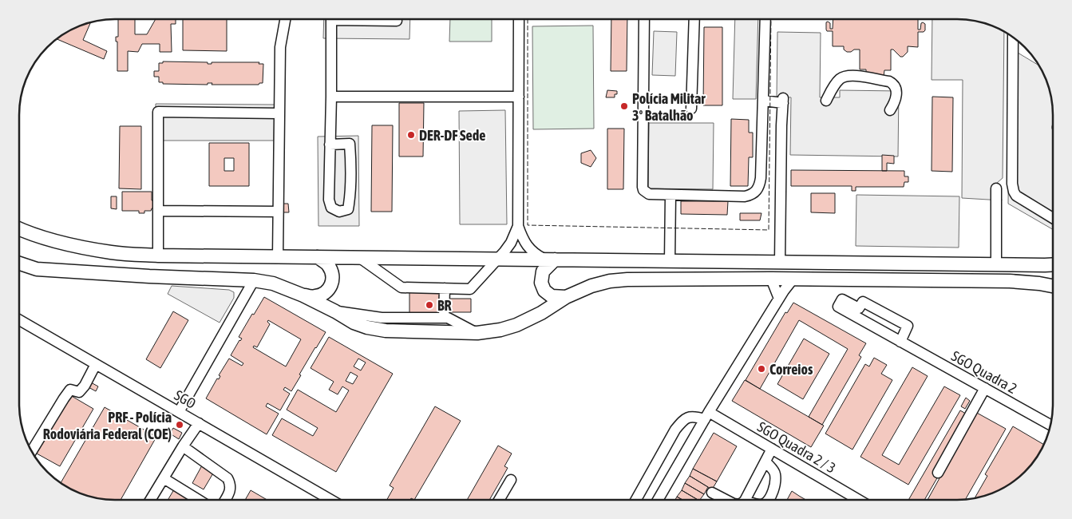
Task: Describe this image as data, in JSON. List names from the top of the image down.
{
  "streets": {
    "lane": ["SGO Quadra 2", "SGO", "SGO Quadra 2 / 3"]
  },
  "places": [
    "Polícia Militar 3º Batalhão",
    "DER-DF Sede",
    "BR",
    "Correios",
    "PRF - Polícia Rodoviária Federal (COE)"
  ]
}
